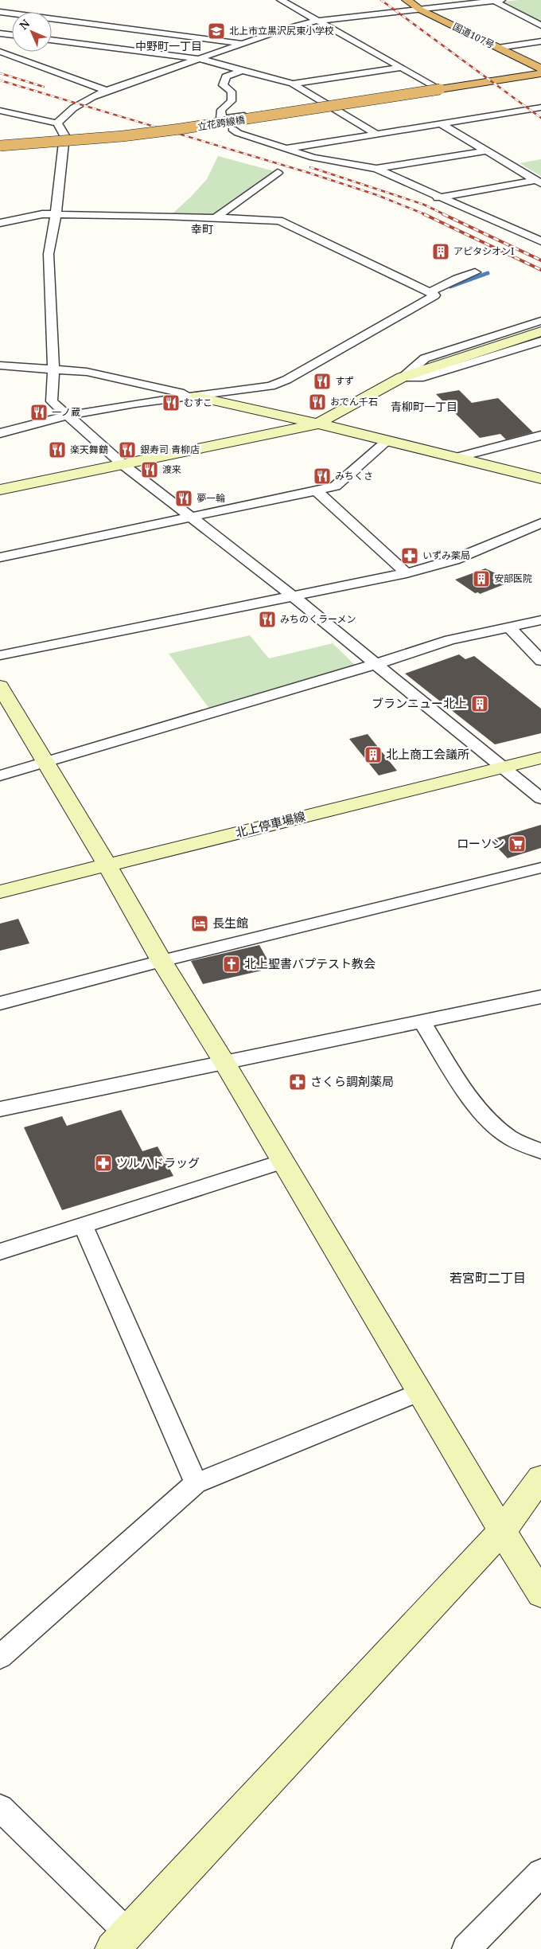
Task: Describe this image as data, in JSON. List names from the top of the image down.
{
  "streets": {
    "highway": ["国道107号", "立花跨線橋"],
    "street": ["北上停車場線"]
  },
  "districts": [
    "中野町一丁目",
    "幸町",
    "青柳町一丁目",
    "若宮町二丁目"
  ],
  "places": {
    "school or university": ["北上市立黒沢尻東小学校"],
    "building": [
      "アピタシオンI",
      "安部医院",
      "ブランニュー北上",
      "北上商工会議所"
    ],
    "restaurant": [
      "すず",
      "おでん千石",
      "むすこ",
      "一ノ蔵",
      "楽天舞鶴",
      "銀寿司 青柳店",
      "渡来",
      "みちくさ",
      "夢一輪",
      "みちのくラーメン"
    ],
    "pharmacy": ["いずみ薬局", "さくら調剤薬局", "ツルハドラッグ"],
    "supermarket": ["ローソン"],
    "hotel": ["長生館"],
    "church": ["北上聖書バプテスト教会"]
  },
  "north": "top left"
}
